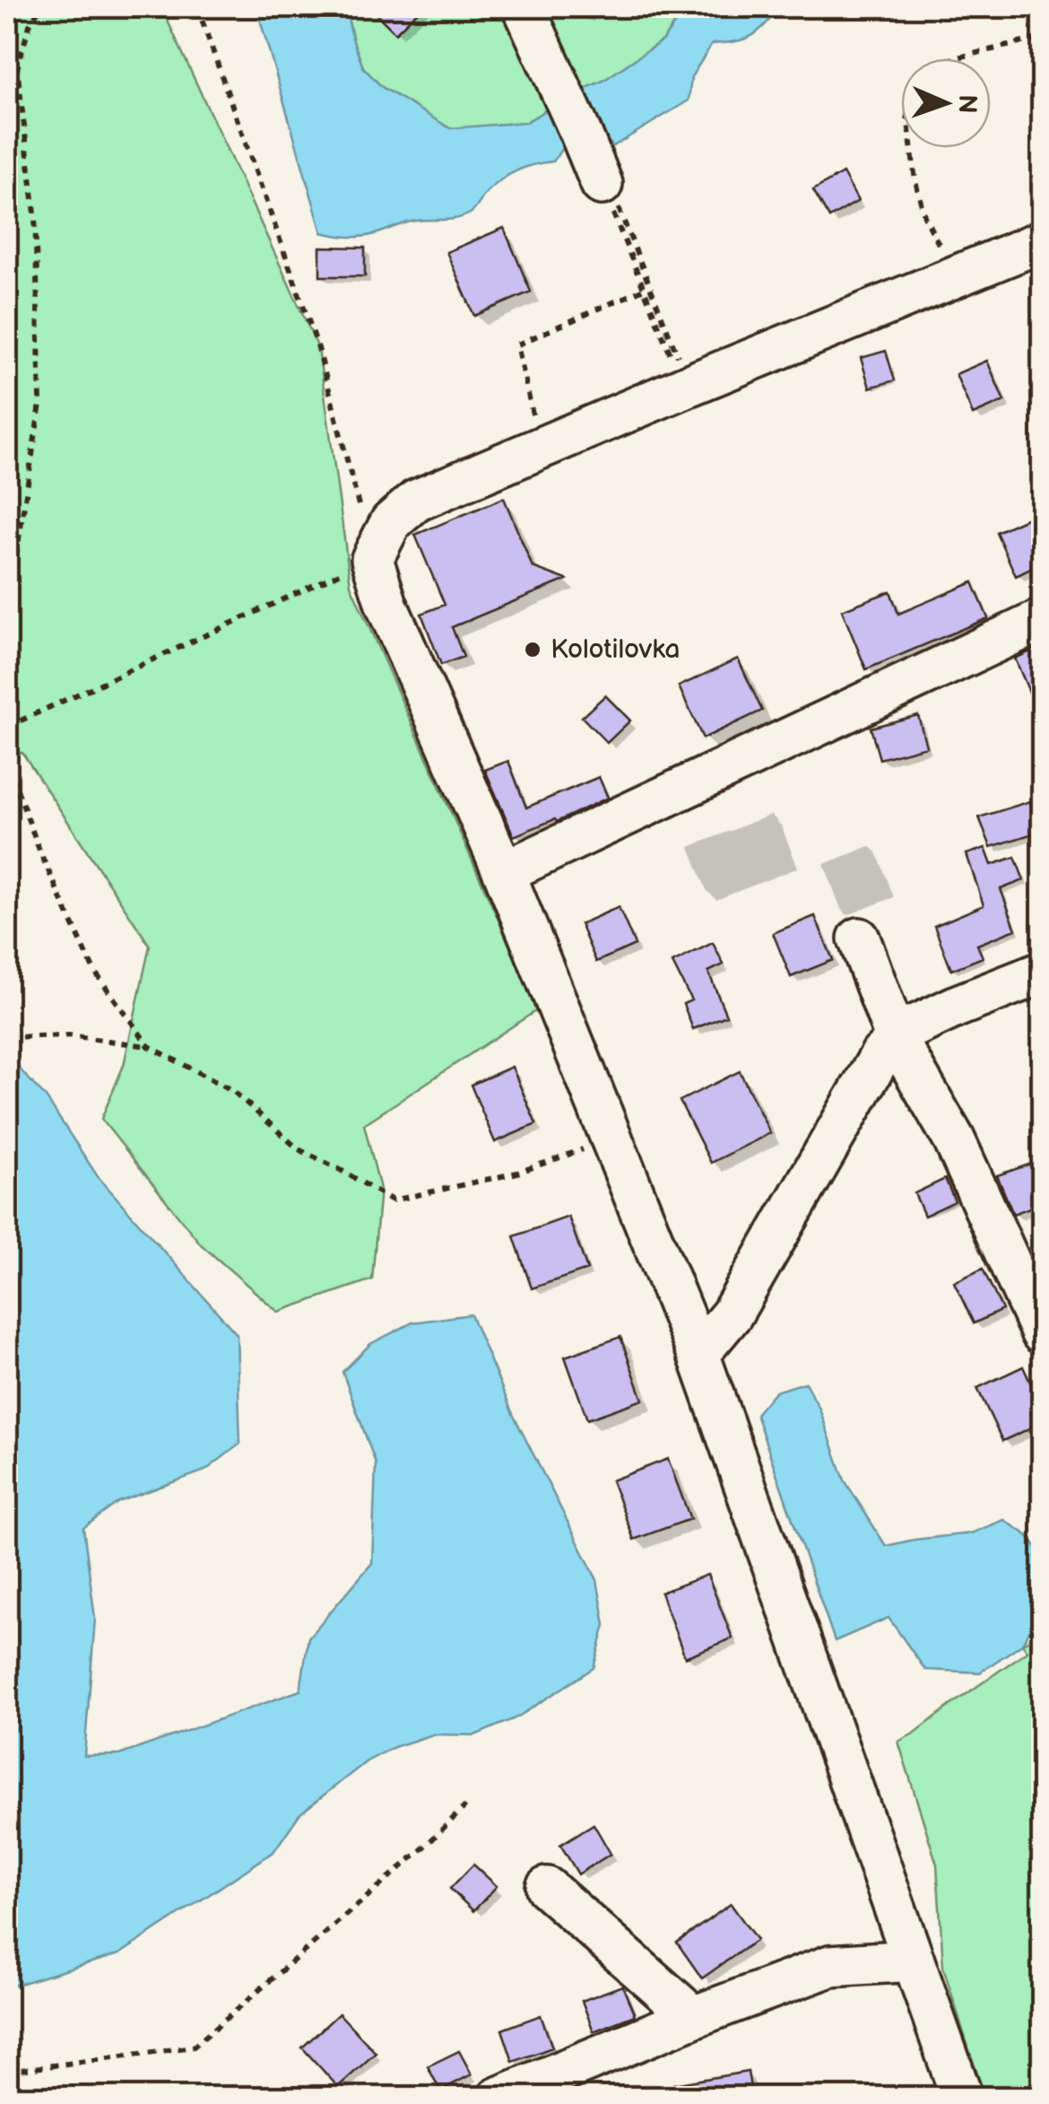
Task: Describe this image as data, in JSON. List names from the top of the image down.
{
  "places": ["Kolotilovka"],
  "north": "right"
}
